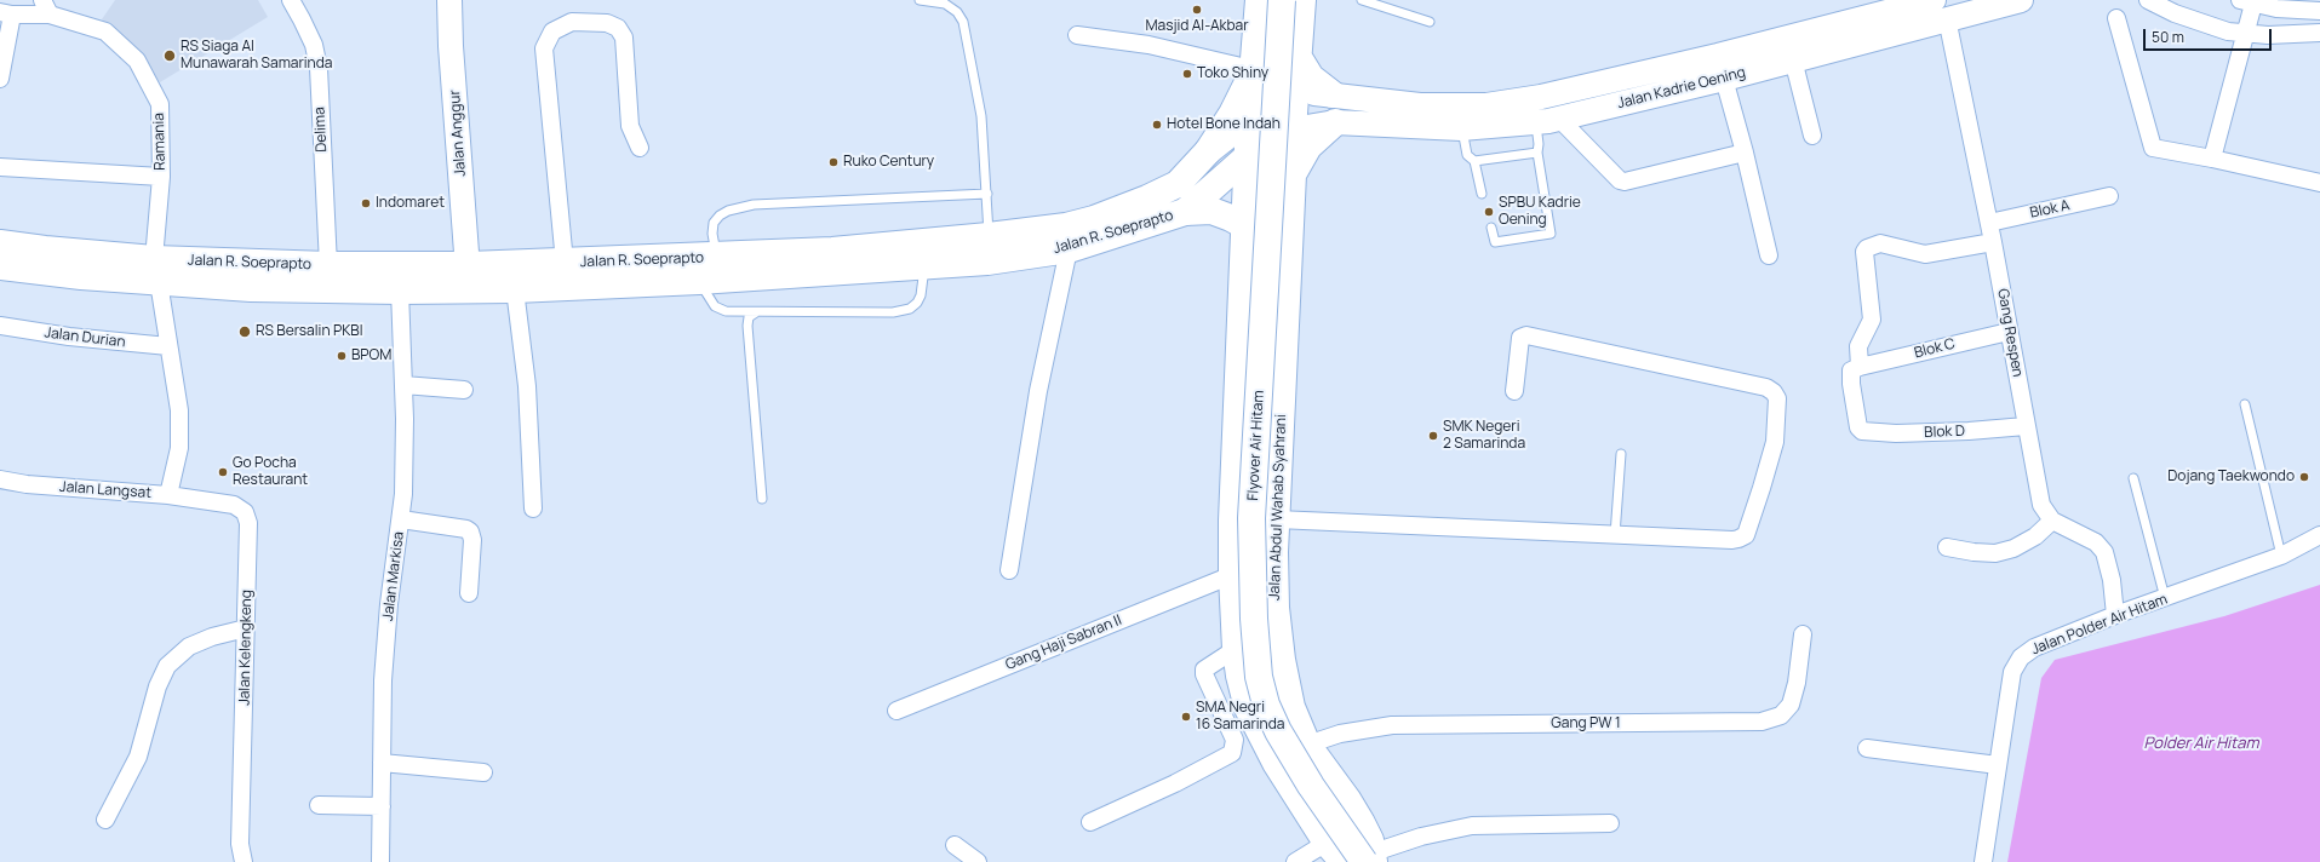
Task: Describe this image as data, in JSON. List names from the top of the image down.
{
  "streets": {
    "main road": [
      "Jalan Kadrie Oening",
      "Jalan Anggur",
      "Jalan R. Soeprapto",
      "Flyover Air Hitam",
      "Jalan Abdul Wahab Syahrani"
    ],
    "street": [
      "Delima",
      "Ramania",
      "Blok A",
      "Gang Respen",
      "Jalan Durian",
      "Blok C",
      "Blok D",
      "Jalan Langsat",
      "Jalan Markisa",
      "Jalan Polder Air Hitam",
      "Gang Haji Sabran II",
      "Jalan Kelengkeng",
      "Gang PW 1"
    ]
  },
  "crossings": [
    ["Jalan Kadrie Oening", "Jalan R. Soeprapto"],
    ["Jalan Kadrie Oening", "Gang Respen"],
    ["Jalan Kadrie Oening", "Jalan Abdul Wahab Syahrani"],
    ["Delima", "Jalan R. Soeprapto"],
    ["Jalan Anggur", "Jalan R. Soeprapto"],
    ["Ramania", "Jalan R. Soeprapto"],
    ["Ramania", "Jalan Langsat"],
    ["Blok A", "Gang Respen"],
    ["Jalan R. Soeprapto", "Jalan Langsat"],
    ["Jalan R. Soeprapto", "Jalan Abdul Wahab Syahrani"],
    ["Jalan R. Soeprapto", "Jalan Markisa"],
    ["Gang Respen", "Blok C"],
    ["Gang Respen", "Blok D"],
    ["Jalan Durian", "Jalan Langsat"],
    ["Blok C", "Blok D"],
    ["Flyover Air Hitam", "Jalan Abdul Wahab Syahrani"],
    ["Jalan Langsat", "Jalan Kelengkeng"],
    ["Jalan Abdul Wahab Syahrani", "Gang PW 1"]
  ],
  "water": ["Polder Air Hitam"],
  "places": [
    "Masjid Al-Akbar",
    "RS Siaga Al Munawarah Samarinda",
    "Toko Shiny",
    "Hotel Bone Indah",
    "Ruko Century",
    "Indomaret",
    "SPBU Kadrie Oening",
    "RS Bersalin PKBI",
    "BPOM",
    "SMK Negeri 2 Samarinda",
    "Go Pocha Restaurant",
    "Dojang Taekwondo",
    "SMA Negri 16 Samarinda"
  ],
  "scale_bar": "50 m"
}
